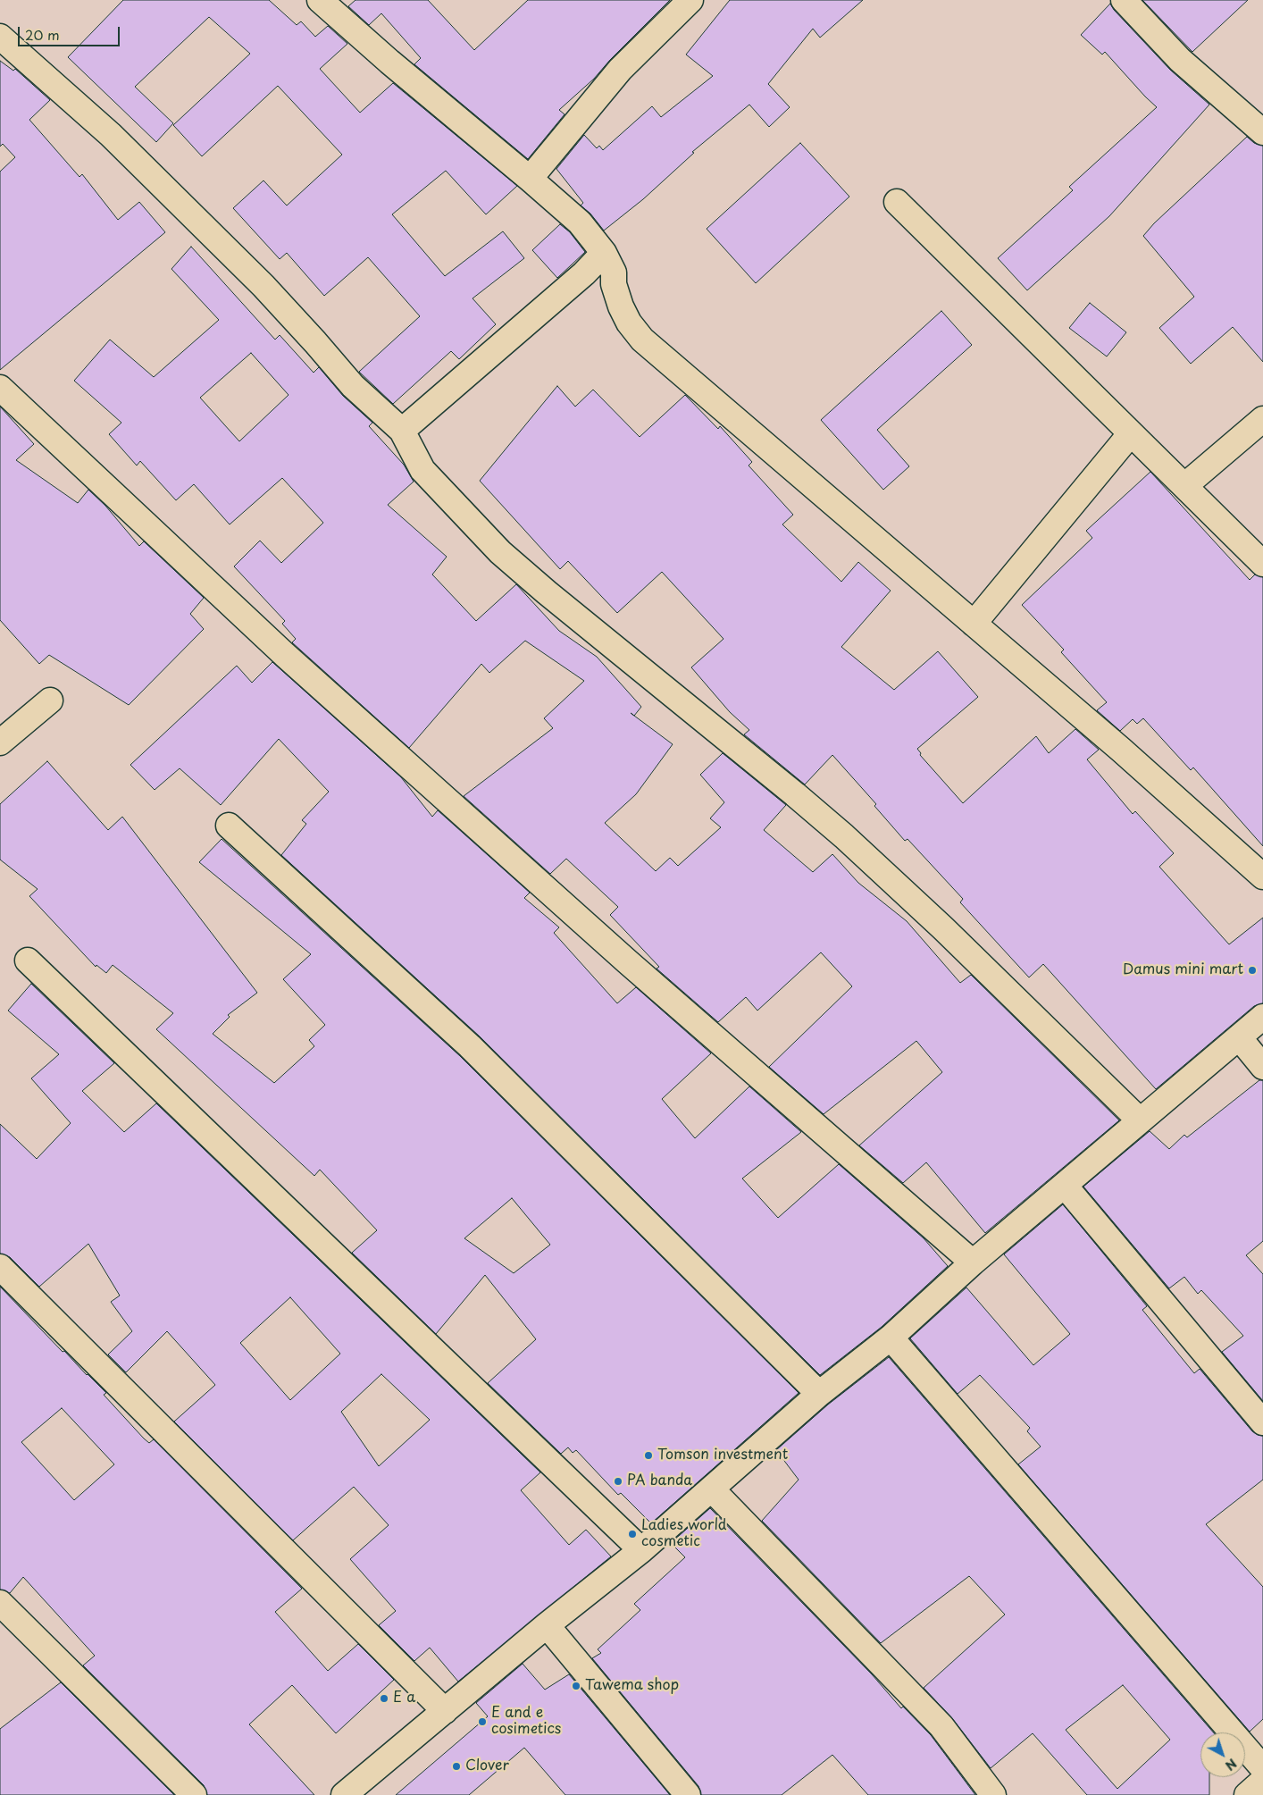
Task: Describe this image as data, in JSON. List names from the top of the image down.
{
  "places": [
    "Damus mini mart",
    "Tomson investment",
    "PA banda",
    "Ladies world cosmetic",
    "Tawema shop",
    "E a",
    "E and e cosimetics",
    "Clover"
  ],
  "scale_bar": "20 m",
  "north": "bottom right"
}
